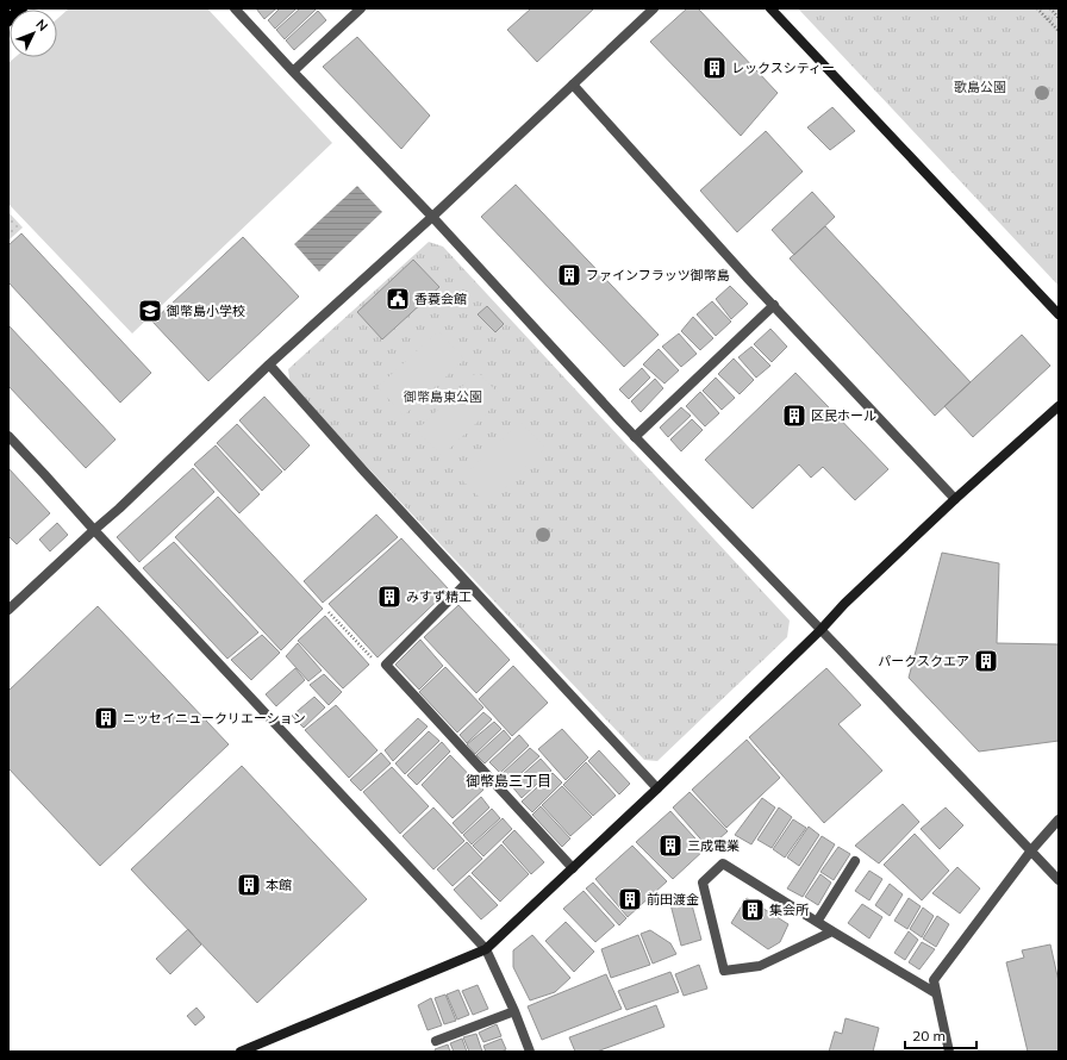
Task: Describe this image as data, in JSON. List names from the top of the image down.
{
  "districts": ["御幣島三丁目"],
  "parks": ["歌島公園", "御幣島東公園"],
  "places": {
    "building": [
      "レックスシティー",
      "ファインフラッツ御幣島",
      "区民ホール",
      "みすず精工",
      "パークスクエア",
      "ニッセイニュークリエーション",
      "三成電業",
      "本館",
      "前田渡金",
      "集会所"
    ],
    "public building": ["香蓑会館"],
    "school or university": ["御幣島小学校"]
  },
  "scale_bar": "20 m",
  "north": "top right"
}
